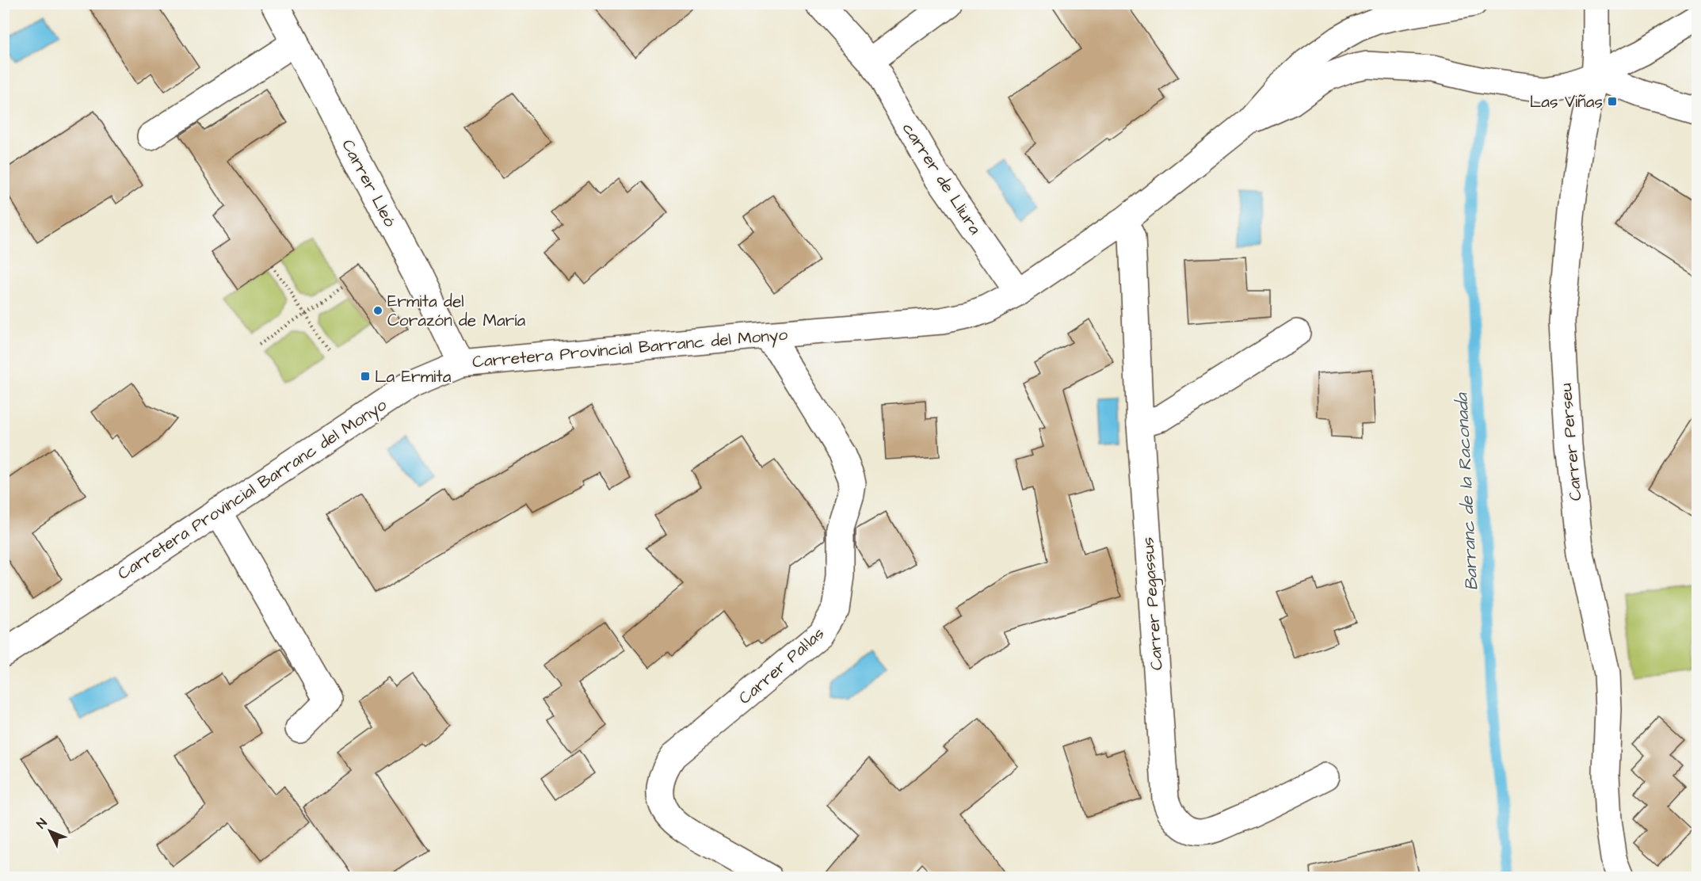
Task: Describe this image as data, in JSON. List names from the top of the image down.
{
  "streets": {
    "street": [
      "carrer de Lliura",
      "Carrer Lleó",
      "Carretera Provincial Barranc del Monyo",
      "Carrer Perseu",
      "Carrer Pegassus",
      "Carrer Pal·las"
    ]
  },
  "crossings": [
    ["carrer de Lliura", "Carretera Provincial Barranc del Monyo"],
    ["Carrer Lleó", "Carretera Provincial Barranc del Monyo"],
    ["Carretera Provincial Barranc del Monyo", "Carrer Perseu"],
    ["Carretera Provincial Barranc del Monyo", "Carrer Pegassus"],
    ["Carretera Provincial Barranc del Monyo", "Carrer Pal·las"]
  ],
  "water": ["Barranc de la Raconada"],
  "places": {
    "transit": ["Las Viñas", "La Ermita"],
    "other": ["Ermita del Corazón de María"]
  },
  "north": "top left"
}
